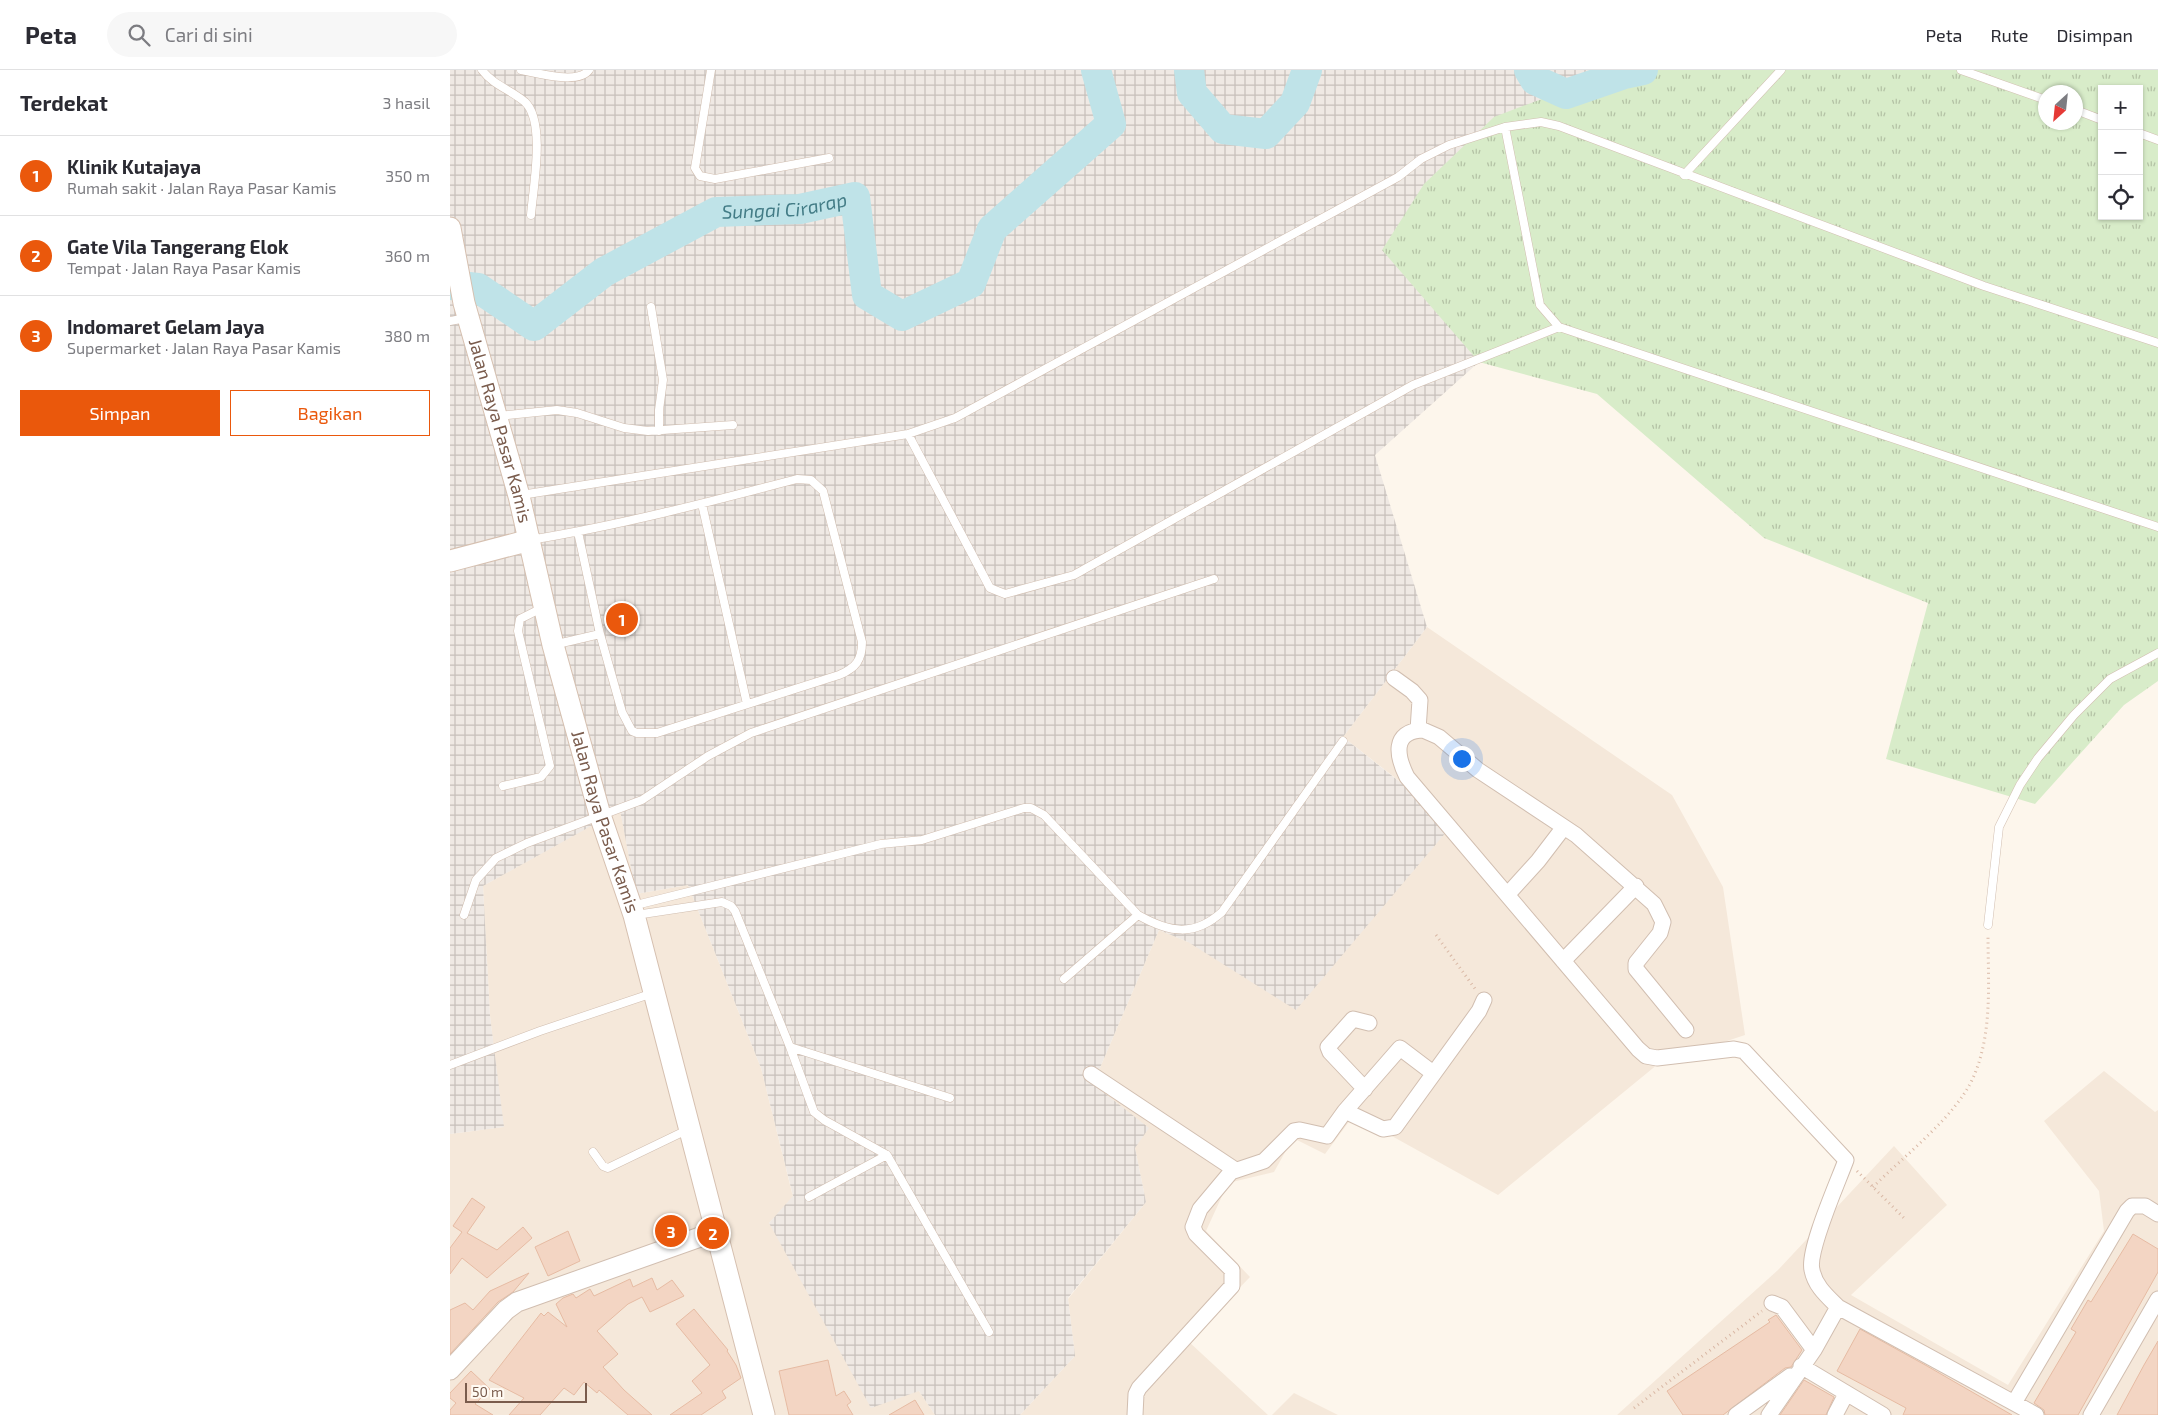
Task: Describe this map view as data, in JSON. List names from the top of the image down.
{
  "streets": {
    "main road": ["Jalan Raya Pasar Kamis"]
  },
  "water": ["Sungai Cirarap"],
  "scale_bar": "50 m",
  "north": "bottom left",
  "page": {
    "header": "Peta",
    "search": "Cari di sini",
    "nav": ["Peta", "Rute", "Disimpan"],
    "heading": ["Terdekat", "3 hasil"],
    "map_buttons": ["+", "−"],
    "list": [
      {
        "mark": "1",
        "name": "Klinik Kutajaya",
        "note": "Rumah sakit · Jalan Raya Pasar Kamis",
        "value": "350 m"
      },
      {
        "mark": "2",
        "name": "Gate Vila Tangerang Elok",
        "note": "Tempat · Jalan Raya Pasar Kamis",
        "value": "360 m"
      },
      {
        "mark": "3",
        "name": "Indomaret Gelam Jaya",
        "note": "Supermarket · Jalan Raya Pasar Kamis",
        "value": "380 m"
      }
    ],
    "buttons": ["Simpan", "Bagikan"],
    "pins": ["1", "3", "2"],
    "scale": "50 m"
  }
}
